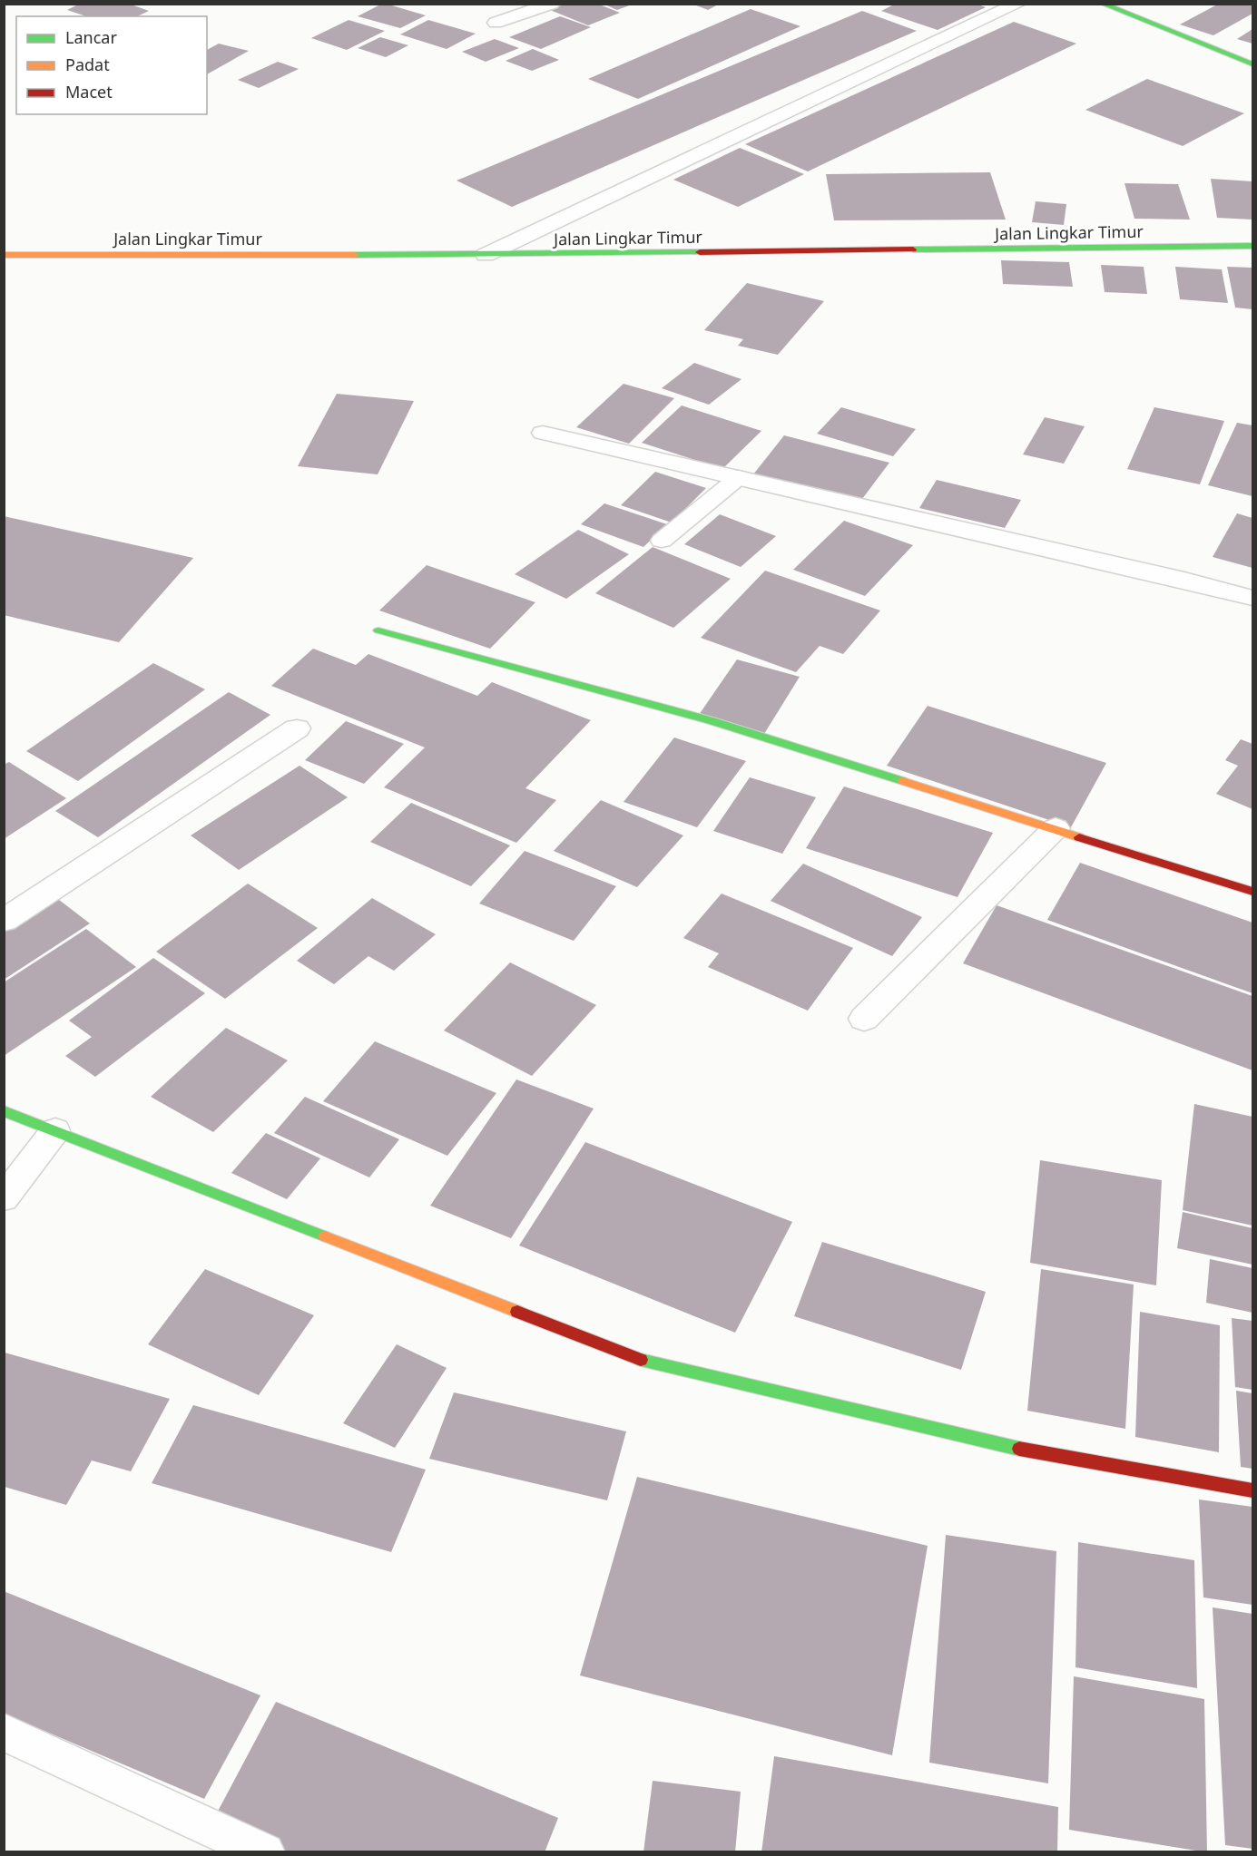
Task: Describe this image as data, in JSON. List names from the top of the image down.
{
  "streets": {
    "main road": ["Jalan Lingkar Timur"]
  },
  "legend": ["Lancar", "Padat", "Macet"]
}
